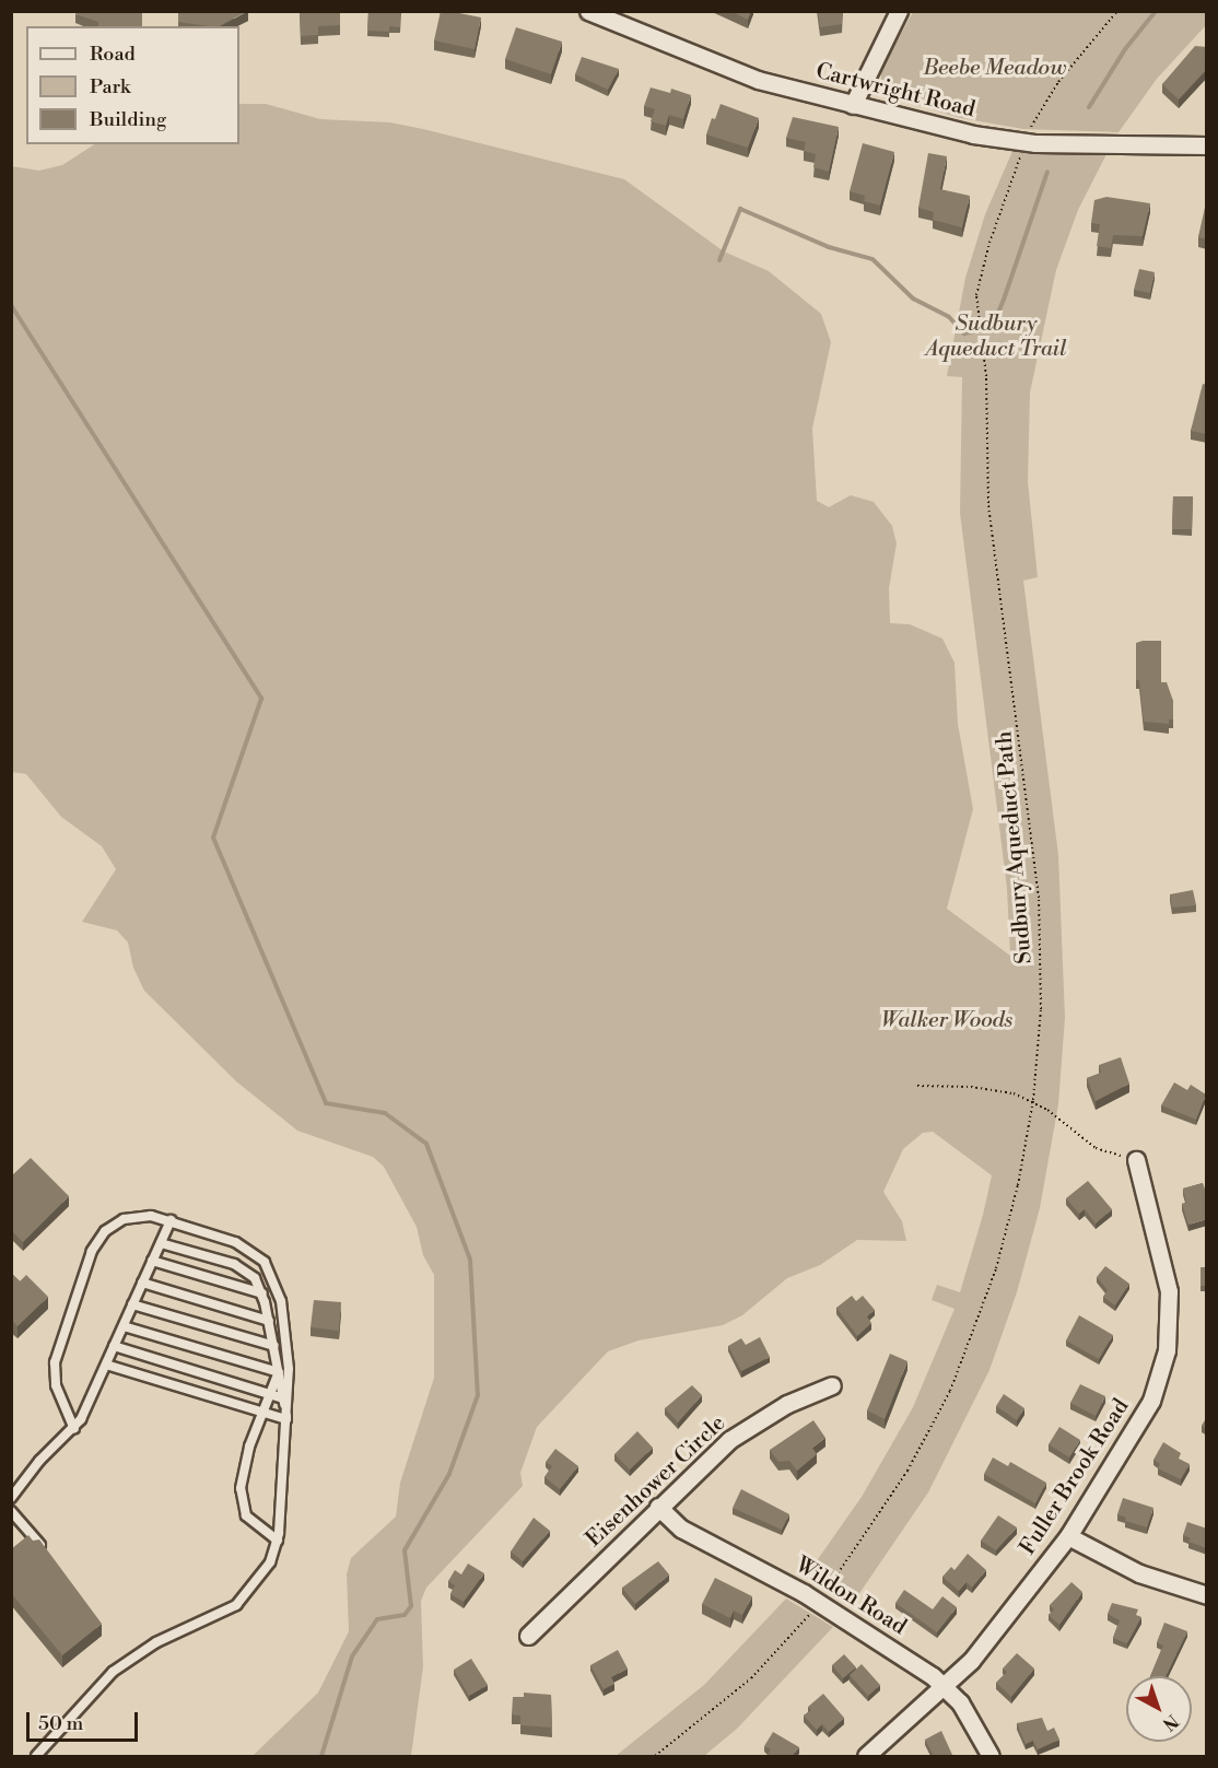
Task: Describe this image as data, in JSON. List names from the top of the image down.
{
  "streets": {
    "street": [
      "Cartwright Road",
      "Fuller Brook Road",
      "Eisenhower Circle",
      "Wildon Road"
    ],
    "path": ["Sudbury Aqueduct Path"]
  },
  "crossings": [
    ["Cartwright Road", "Sudbury Aqueduct Path"],
    ["Sudbury Aqueduct Path", "Wildon Road"],
    ["Fuller Brook Road", "Wildon Road"],
    ["Eisenhower Circle", "Wildon Road"]
  ],
  "parks": ["Beebe Meadow", "Sudbury Aqueduct Trail", "Walker Woods"],
  "legend": ["Road", "Park", "Building"],
  "scale_bar": "50 m",
  "north": "bottom right"
}
